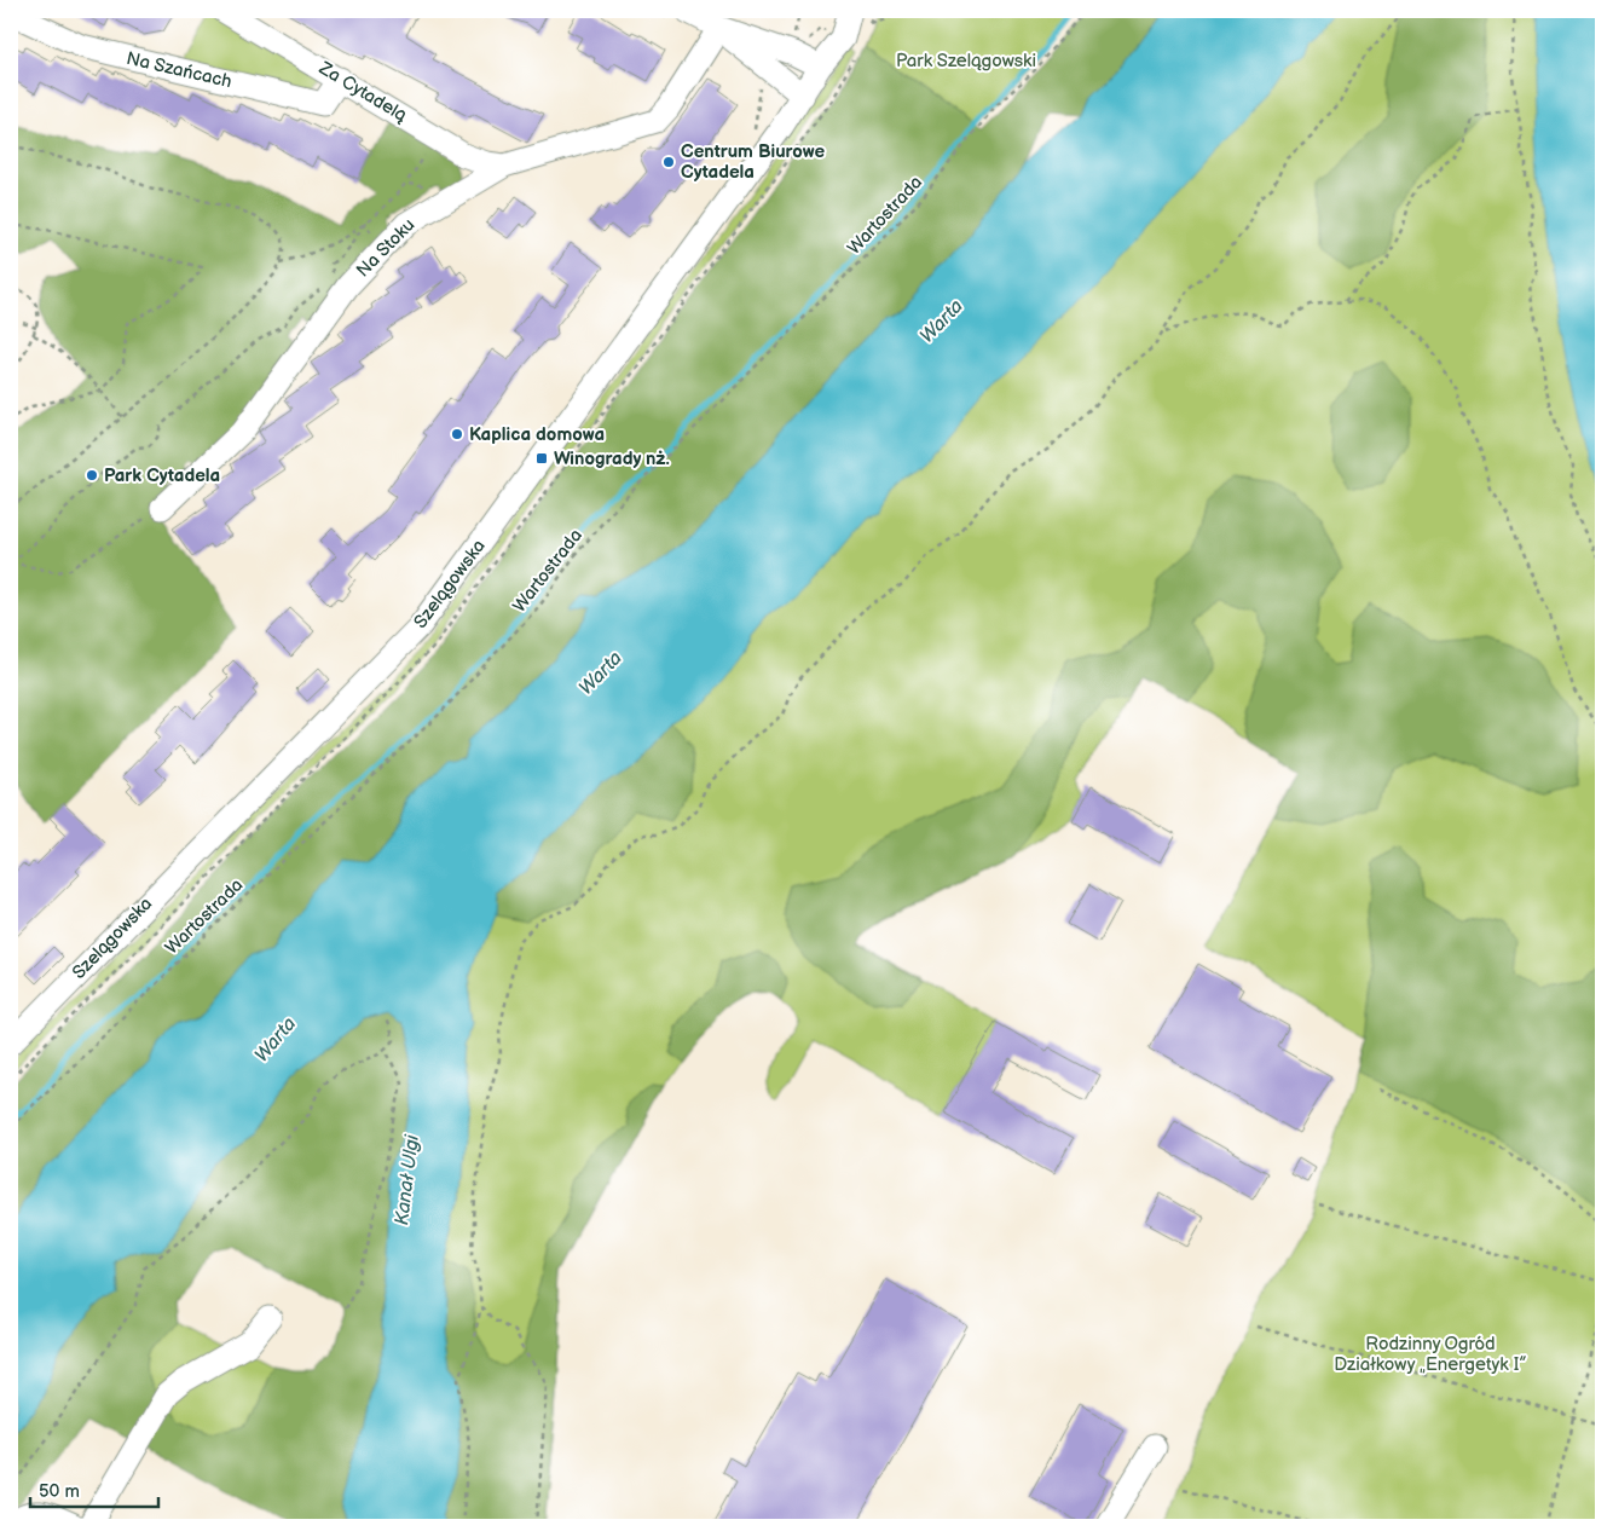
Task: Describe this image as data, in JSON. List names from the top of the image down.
{
  "streets": {
    "street": [
      "Na Szańcach",
      "Za Cytadelą",
      "Na Stoku",
      "Szelągowska"
    ],
    "path": ["Wartostrada"]
  },
  "crossings": [
    ["Na Szańcach", "Za Cytadelą"],
    ["Za Cytadelą", "Na Stoku"]
  ],
  "water": ["Warta", "Kanał Ulgi"],
  "parks": ["Park Szelągowski", "Rodzinny Ogród Działkowy „Energetyk I”"],
  "places": {
    "other": ["Centrum Biurowe Cytadela", "Kaplica domowa", "Park Cytadela"],
    "transit": ["Winogrady nż."]
  },
  "scale_bar": "50 m"
}
